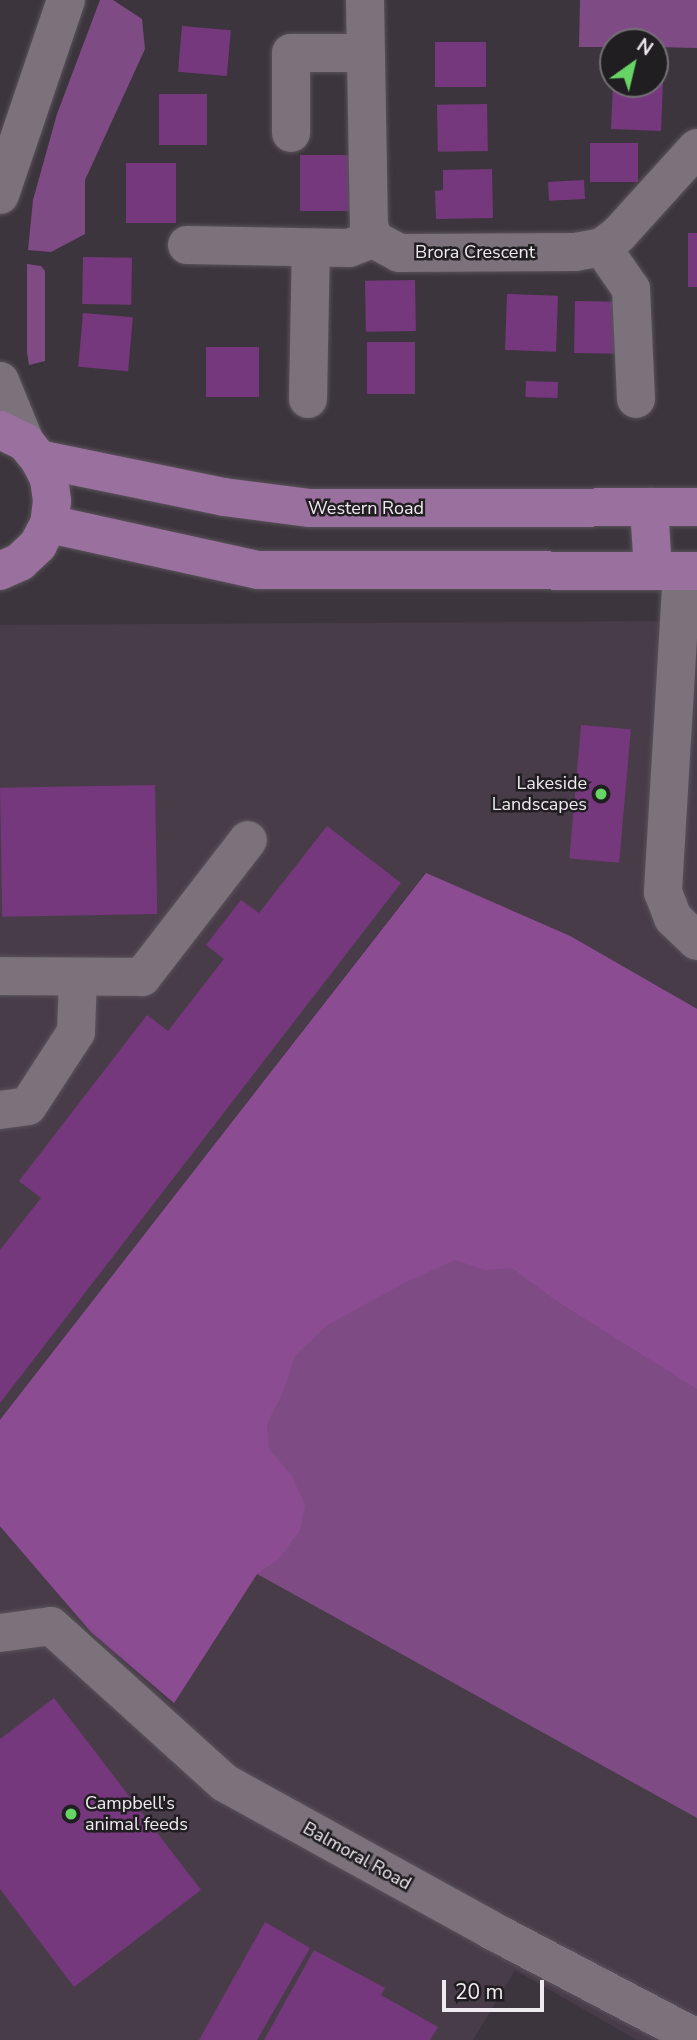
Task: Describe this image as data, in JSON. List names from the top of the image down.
{
  "streets": {
    "main road": ["Western Road"],
    "street": ["Brora Crescent", "Balmoral Road"]
  },
  "places": ["Lakeside Landscapes", "Campbell's animal feeds"],
  "scale_bar": "20 m",
  "north": "top right"
}
